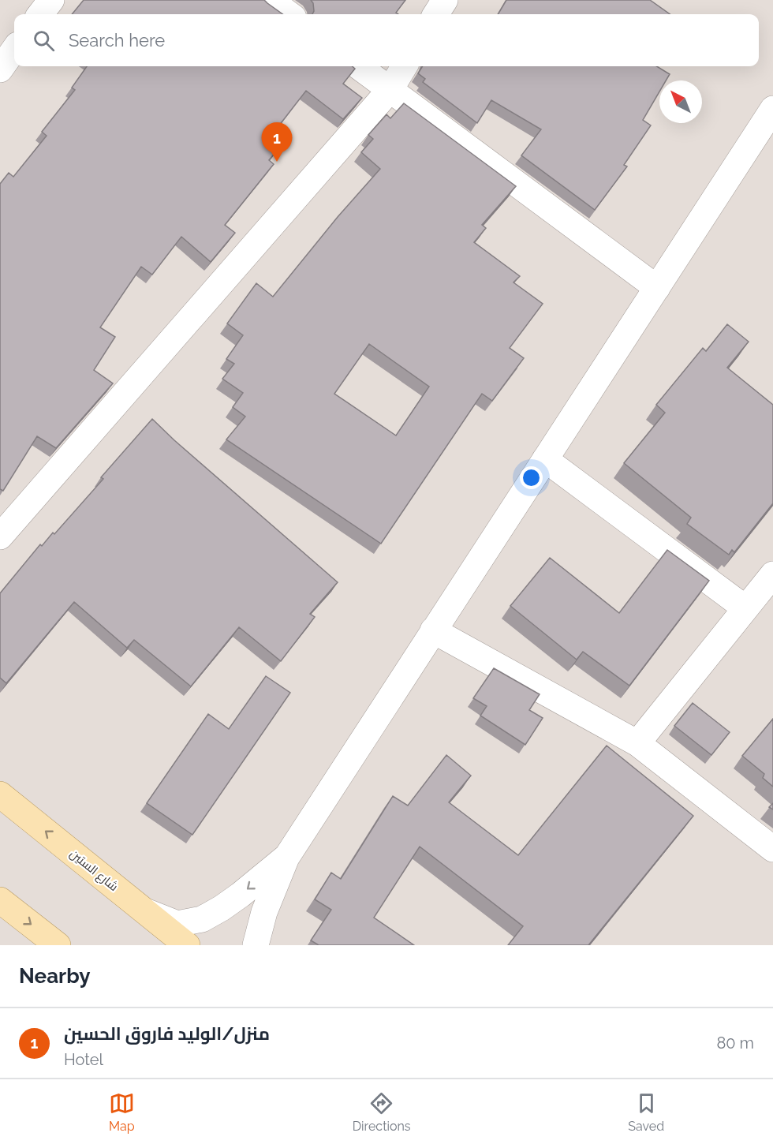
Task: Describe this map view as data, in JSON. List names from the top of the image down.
{
  "streets": {
    "main road": ["شارع الستين"]
  },
  "north": "top left",
  "page": {
    "search": "Search here",
    "pins": "1",
    "heading": "Nearby",
    "list": [
      {
        "mark": "1",
        "name": "منزل/الوليد فاروق الحسين",
        "note": "Hotel",
        "value": "80 m"
      }
    ],
    "nav": ["Map", "Directions", "Saved"]
  }
}
